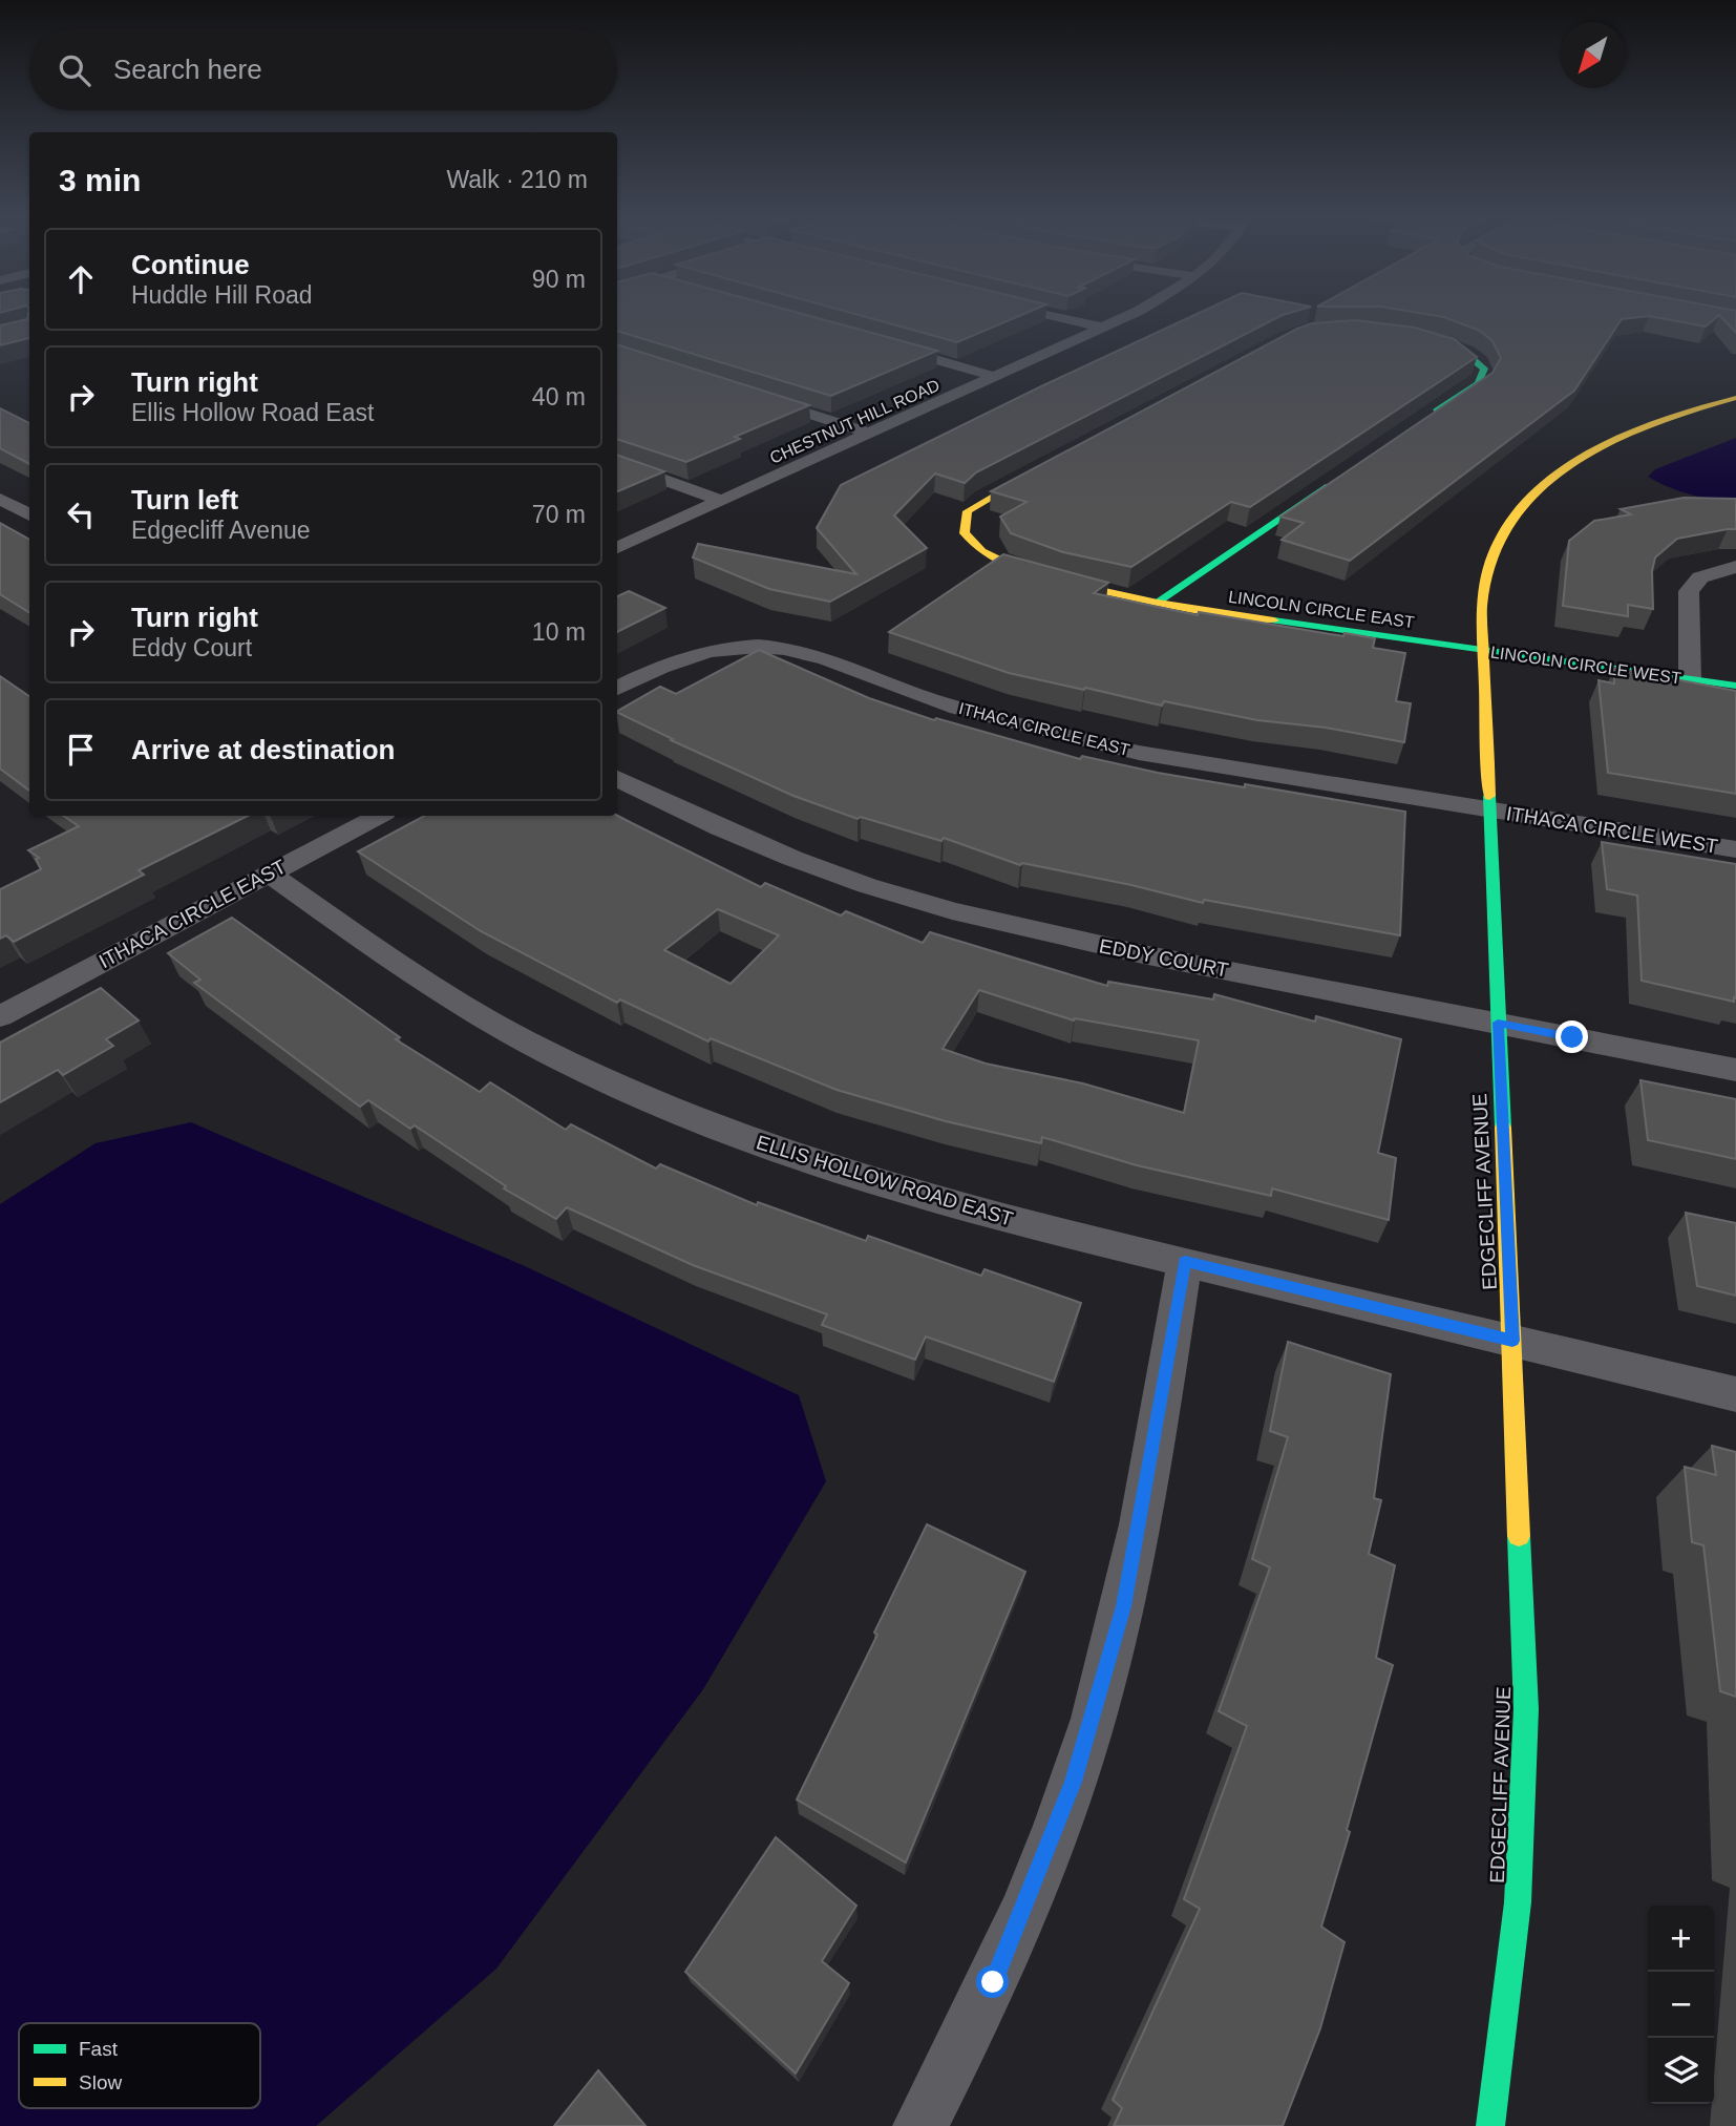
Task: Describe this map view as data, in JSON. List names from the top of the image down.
{
  "streets": {
    "street": [
      "CHESTNUT HILL ROAD",
      "LINCOLN CIRCLE EAST",
      "LINCOLN CIRCLE WEST",
      "ITHACA CIRCLE EAST",
      "ITHACA CIRCLE WEST",
      "EDDY COURT",
      "ELLIS HOLLOW ROAD EAST",
      "EDGECLIFF AVENUE"
    ]
  },
  "crossings": [
    ["LINCOLN CIRCLE EAST", "LINCOLN CIRCLE WEST"],
    ["LINCOLN CIRCLE EAST", "EDGECLIFF AVENUE"],
    ["LINCOLN CIRCLE WEST", "EDGECLIFF AVENUE"],
    ["ITHACA CIRCLE EAST", "ITHACA CIRCLE WEST"],
    ["ITHACA CIRCLE EAST", "ELLIS HOLLOW ROAD EAST"],
    ["ITHACA CIRCLE EAST", "EDGECLIFF AVENUE"],
    ["ITHACA CIRCLE WEST", "EDGECLIFF AVENUE"],
    ["EDDY COURT", "EDGECLIFF AVENUE"],
    ["ELLIS HOLLOW ROAD EAST", "EDGECLIFF AVENUE"]
  ],
  "legend": ["Fast", "Slow"],
  "north": "bottom left",
  "page": {
    "search": "Search here",
    "heading": ["3 min", "Walk · 210 m"],
    "list": [
      ["Continue", "Huddle Hill Road", "90 m"],
      ["Turn right", "Ellis Hollow Road East", "40 m"],
      ["Turn left", "Edgecliff Avenue", "70 m"],
      ["Turn right", "Eddy Court", "10 m"],
      "Arrive at destination"
    ],
    "map_buttons": ["+", "−"]
  }
}
